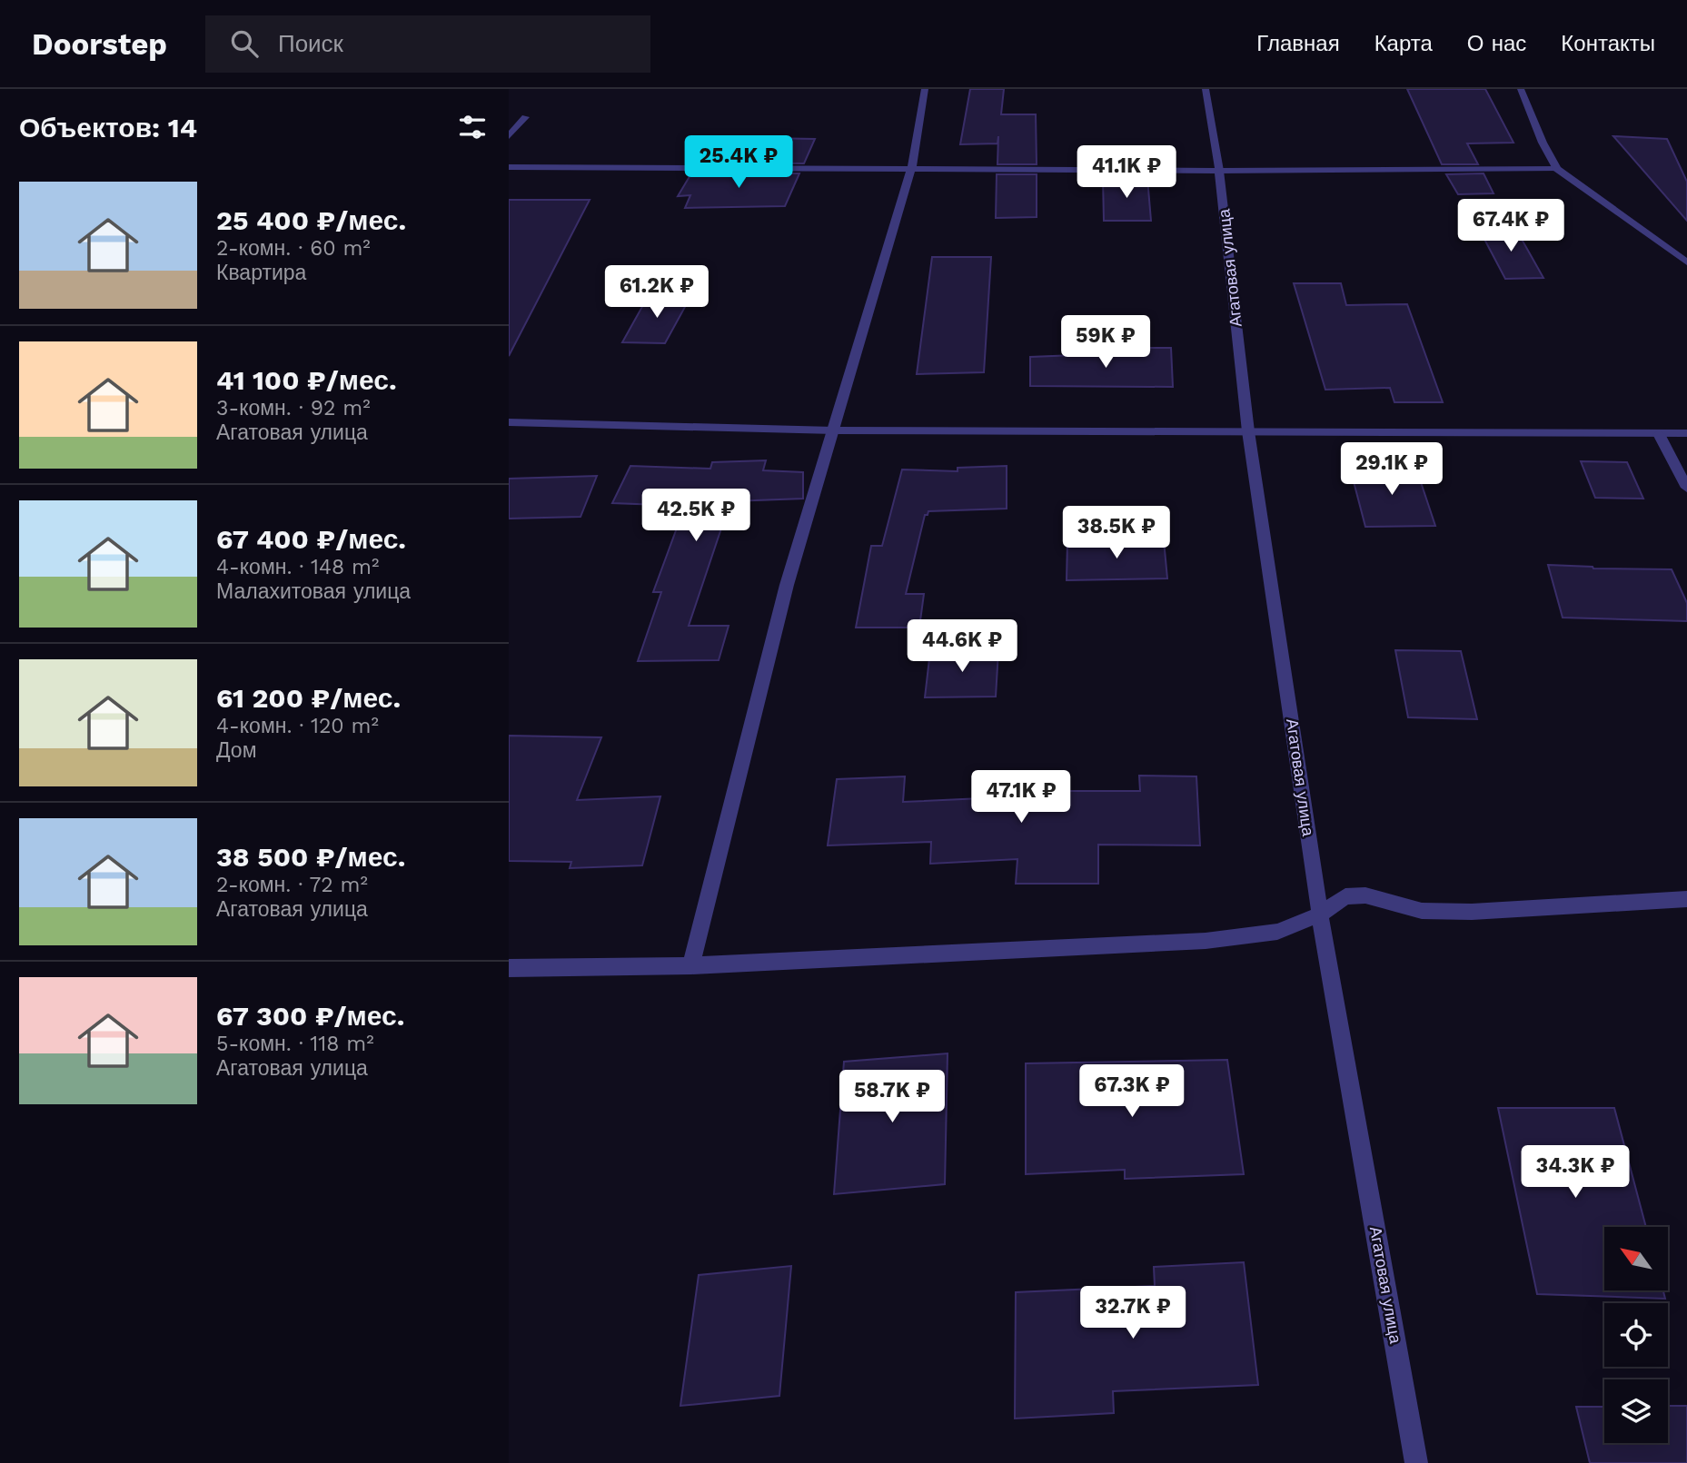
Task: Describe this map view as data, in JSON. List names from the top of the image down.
{
  "streets": {
    "street": ["Агатовая улица"]
  },
  "north": "top left",
  "page": {
    "header": "Doorstep",
    "search": "Поиск",
    "nav": [
      "Главная",
      "Карта",
      "О нас",
      "Контакты"
    ],
    "heading": "Объектов: 14",
    "price": [
      "25.4K ₽",
      "41.1K ₽",
      "67.4K ₽",
      "61.2K ₽",
      "59K ₽",
      "29.1K ₽",
      "42.5K ₽",
      "38.5K ₽",
      "44.6K ₽",
      "47.1K ₽",
      "67.3K ₽",
      "58.7K ₽",
      "34.3K ₽",
      "32.7K ₽"
    ],
    "list": [
      {
        "name": "25 400 ₽/мес.",
        "note": "2-комн. · 60 m² · Квартира"
      },
      {
        "name": "41 100 ₽/мес.",
        "note": "3-комн. · 92 m² · Агатовая улица"
      },
      {
        "name": "67 400 ₽/мес.",
        "note": "4-комн. · 148 m² · Малахитовая улица"
      },
      {
        "name": "61 200 ₽/мес.",
        "note": "4-комн. · 120 m² · Дом"
      },
      {
        "name": "38 500 ₽/мес.",
        "note": "2-комн. · 72 m² · Агатовая улица"
      },
      {
        "name": "67 300 ₽/мес.",
        "note": "5-комн. · 118 m² · Агатовая улица"
      }
    ]
  }
}
